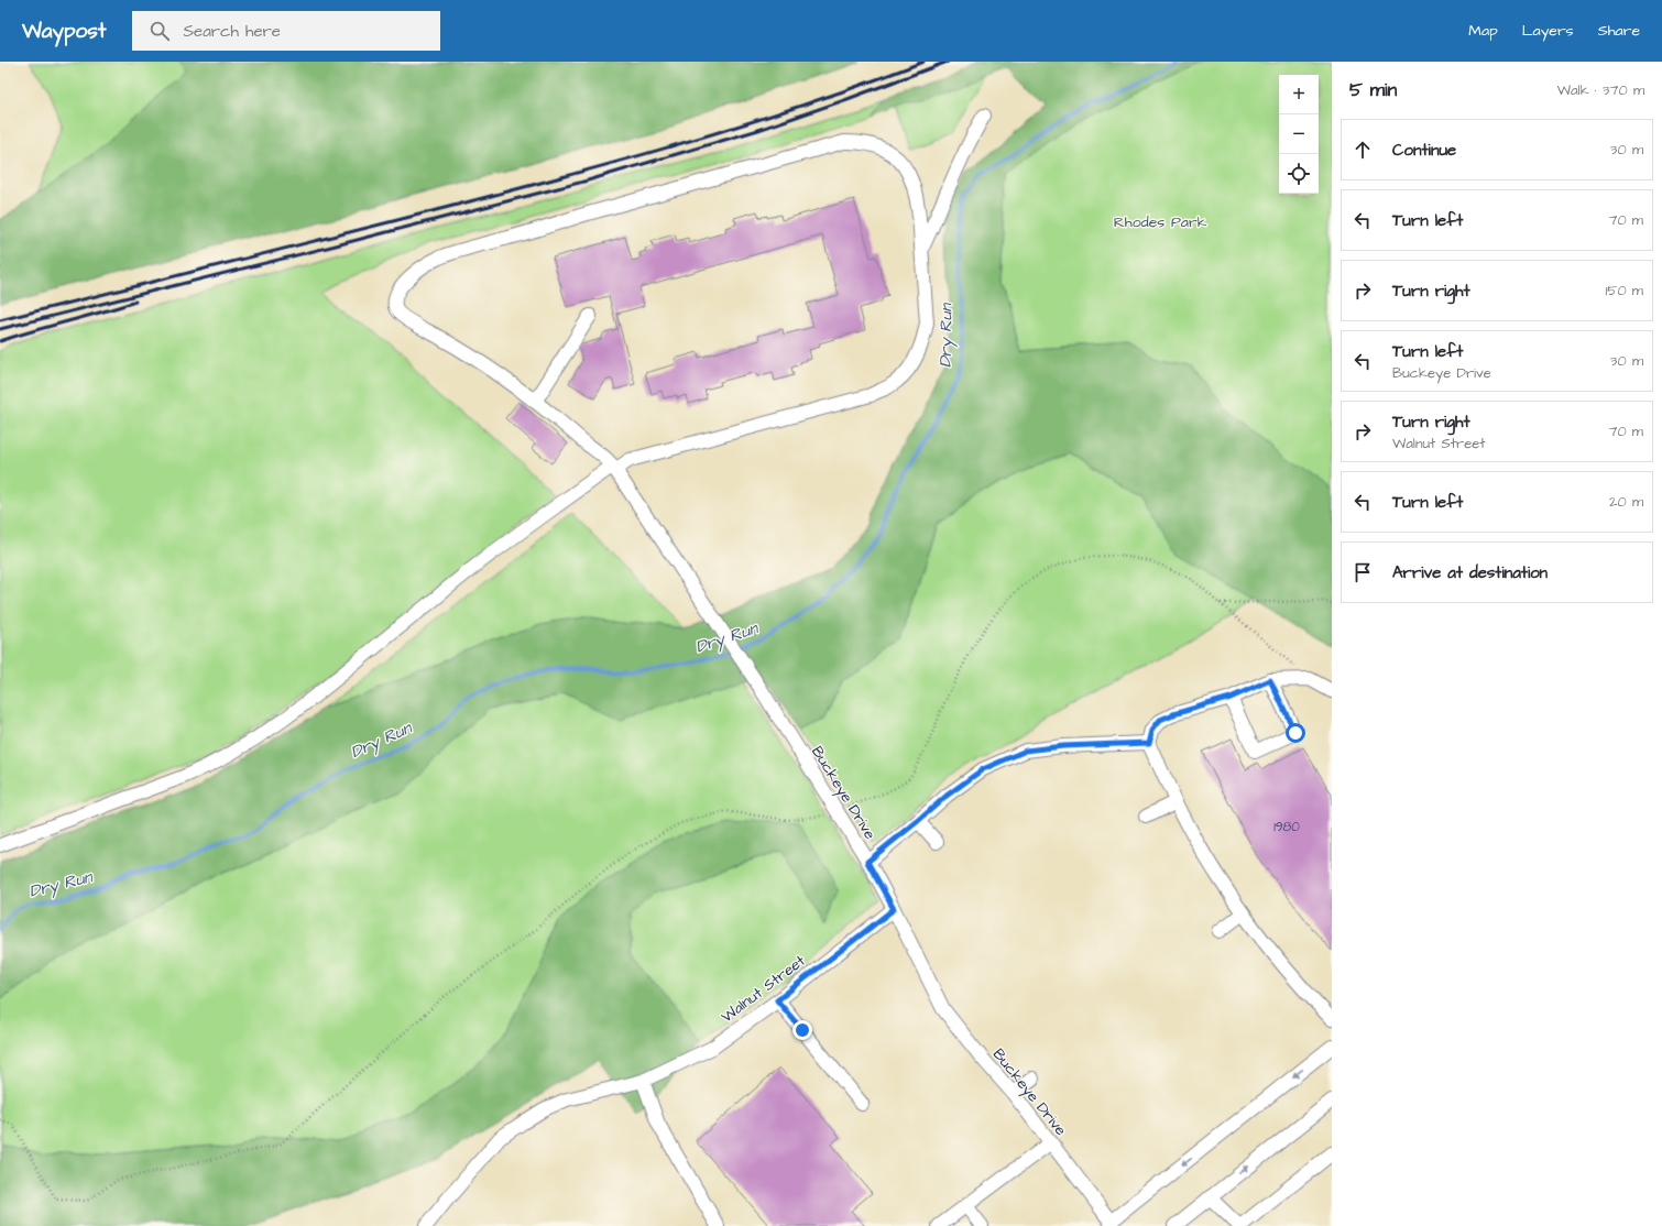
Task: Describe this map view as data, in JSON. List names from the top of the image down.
{
  "streets": {
    "lane": ["Buckeye Drive", "Walnut Street"]
  },
  "crossings": [
    ["Buckeye Drive", "Walnut Street"]
  ],
  "water": ["Dry Run"],
  "parks": ["Rhodes Park"],
  "house_numbers": ["1980"],
  "page": {
    "header": "Waypost",
    "search": "Search here",
    "nav": ["Map", "Layers", "Share"],
    "heading": ["5 min", "Walk · 370 m"],
    "map_buttons": ["+", "−"],
    "list": [
      ["Continue", "30 m"],
      ["Turn left", "70 m"],
      ["Turn right", "150 m"],
      ["Turn left", "Buckeye Drive", "30 m"],
      ["Turn right", "Walnut Street", "70 m"],
      ["Turn left", "20 m"],
      "Arrive at destination"
    ]
  }
}
